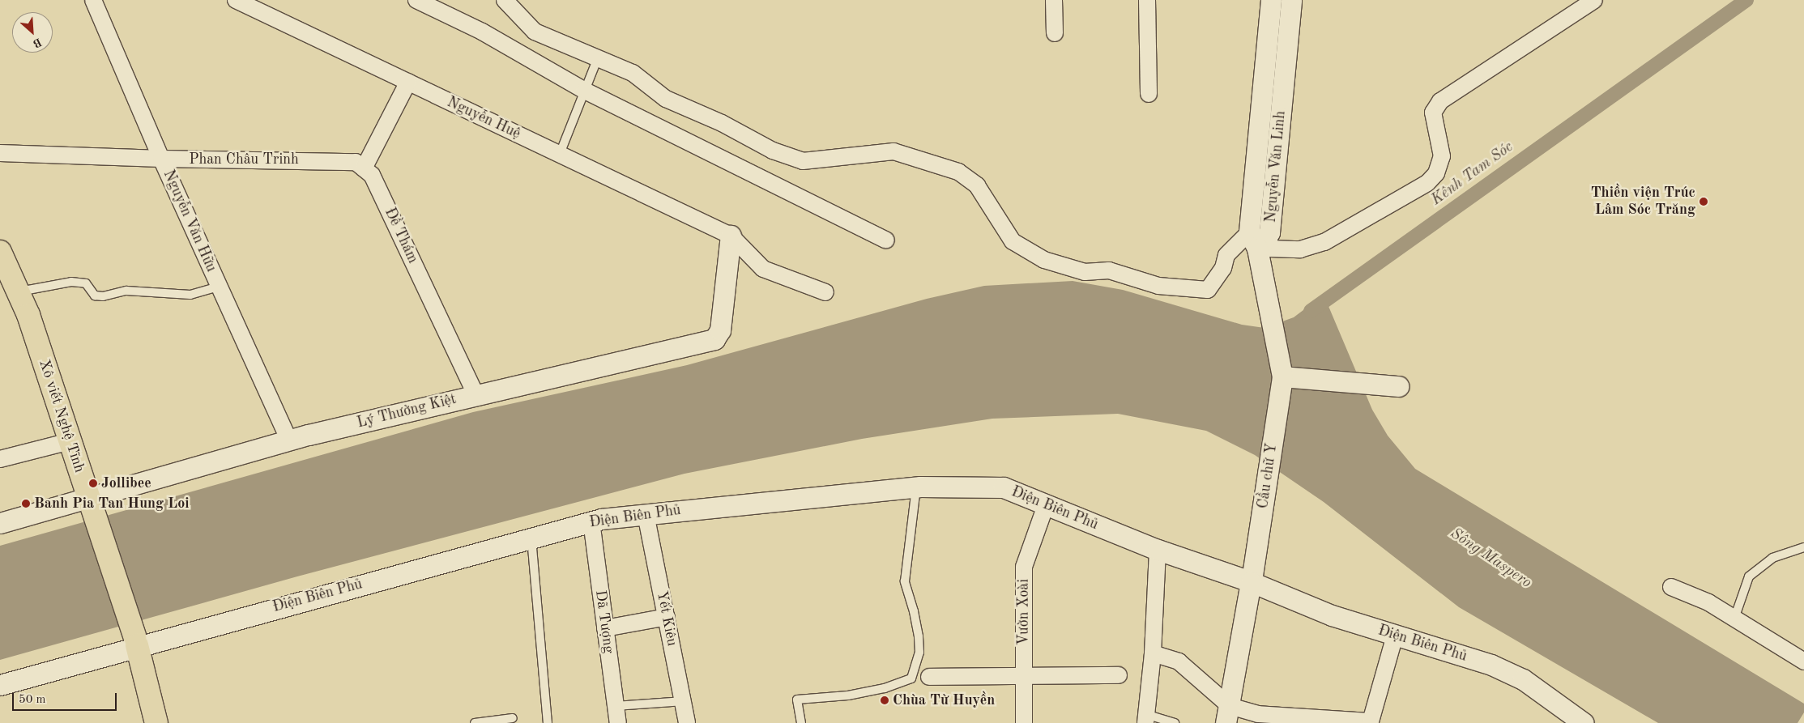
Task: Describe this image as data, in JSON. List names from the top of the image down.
{
  "streets": {
    "main road": ["Xô viết Nghệ Tĩnh"],
    "street": [
      "Nguyễn Huệ",
      "Phan Châu Trinh",
      "Nguyễn Văn Linh",
      "Nguyễn Văn Hữu",
      "Đề Thám",
      "Lý Thường Kiệt",
      "Cầu chữ Y",
      "Điện Biên Phủ",
      "Vườn Xoài",
      "Yết Kiêu",
      "Dã Tượng"
    ]
  },
  "crossings": [
    ["Nguyễn Huệ", "Lý Thường Kiệt"],
    ["Phan Châu Trinh", "Nguyễn Văn Hữu"],
    ["Phan Châu Trinh", "Đề Thám"],
    ["Nguyễn Văn Linh", "Cầu chữ Y"],
    ["Nguyễn Văn Hữu", "Lý Thường Kiệt"],
    ["Đề Thám", "Lý Thường Kiệt"],
    ["Lý Thường Kiệt", "Xô viết Nghệ Tĩnh"],
    ["Xô viết Nghệ Tĩnh", "Điện Biên Phủ"],
    ["Cầu chữ Y", "Điện Biên Phủ"],
    ["Điện Biên Phủ", "Vườn Xoài"],
    ["Điện Biên Phủ", "Yết Kiêu"],
    ["Điện Biên Phủ", "Dã Tượng"]
  ],
  "water": ["Kênh Tam Sóc", "Sông Maspero"],
  "places": [
    "Thiền viện Trúc Lâm Sóc Trăng",
    "Jollibee",
    "Banh Pia Tan Hung Loi",
    "Chùa Từ Huyền"
  ],
  "scale_bar": "50 m",
  "north": "bottom right"
}
